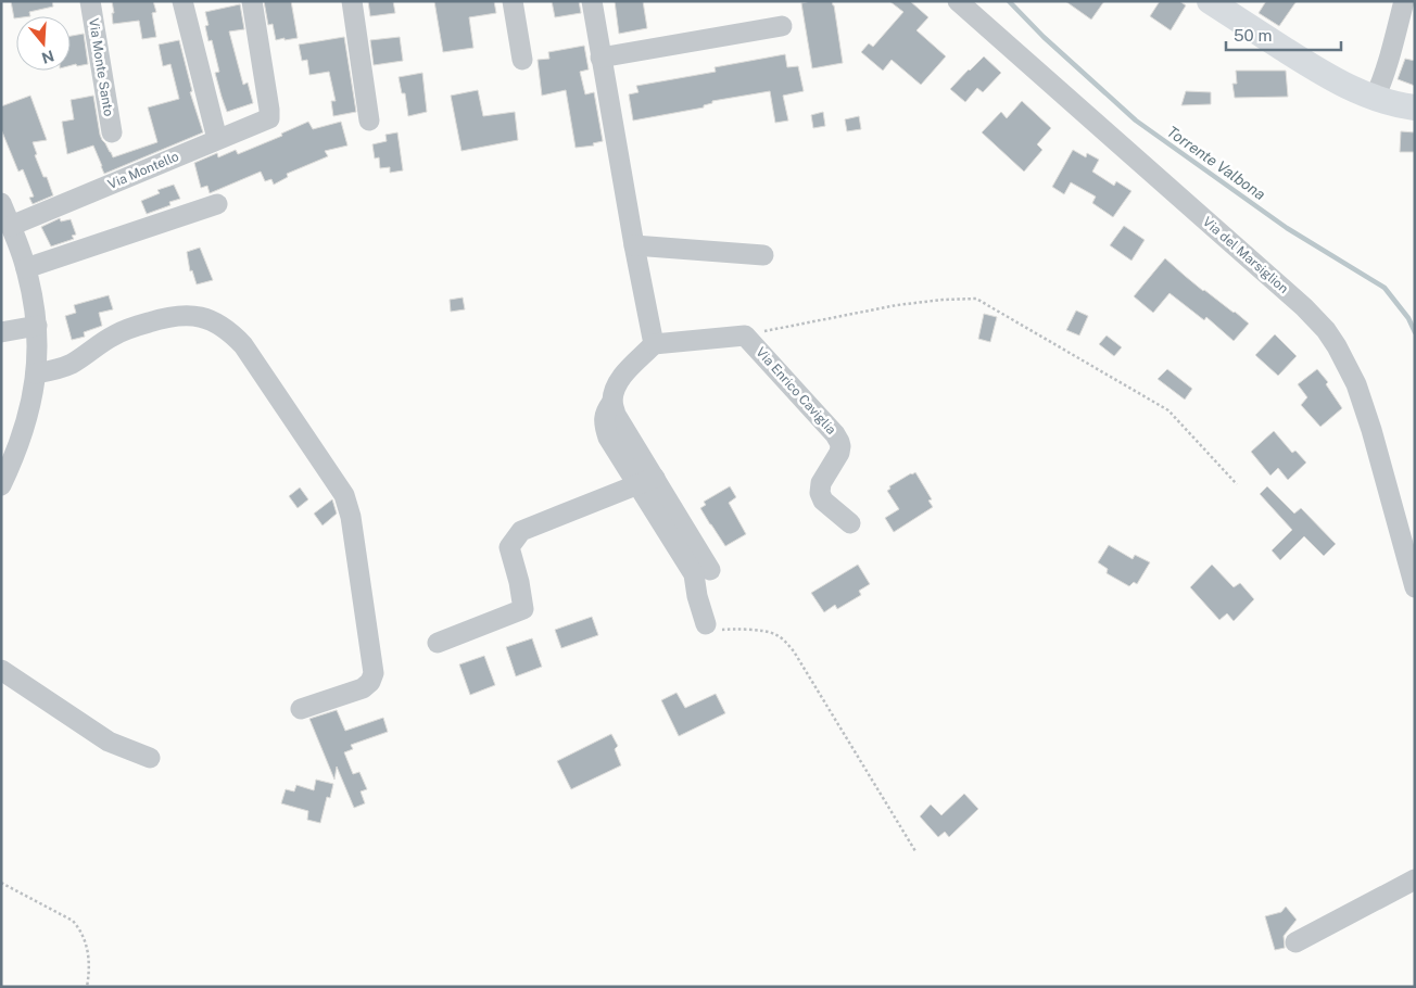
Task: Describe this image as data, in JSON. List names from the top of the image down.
{
  "streets": {
    "street": [
      "Via Monte Santo",
      "Via Montello",
      "Via del Marsiglion",
      "Via Enrico Caviglia"
    ]
  },
  "water": ["Torrente Valbona"],
  "scale_bar": "50 m",
  "north": "bottom"
}
